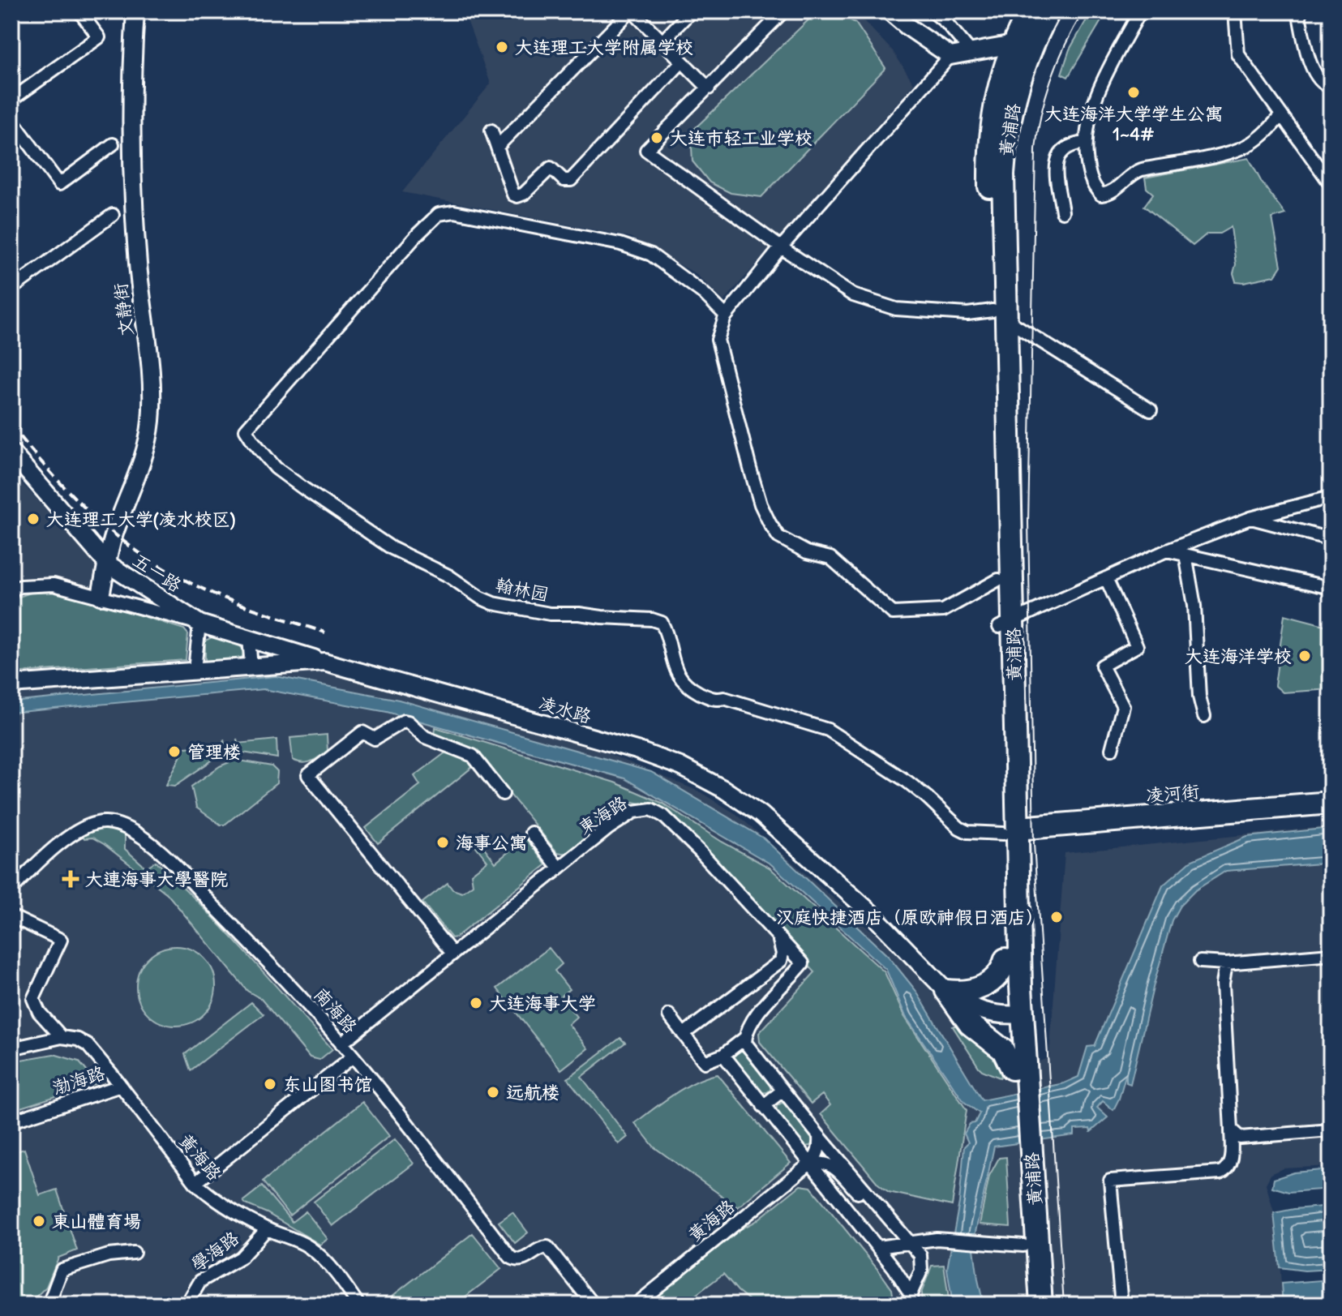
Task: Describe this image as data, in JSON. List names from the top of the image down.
{
  "streets": {
    "highway": ["黄浦路"],
    "main road": ["文静街", "五一路", "凌水路"],
    "street": [
      "翰林园",
      "凌河街",
      "東海路",
      "南海路",
      "渤海路",
      "黃海路",
      "學海路"
    ]
  },
  "crossings": [
    ["黄浦路", "翰林园"],
    ["黄浦路", "凌水路"],
    ["黄浦路", "凌河街"],
    ["文静街", "五一路"],
    ["五一路", "凌水路"],
    ["翰林园", "凌河街"],
    ["東海路", "南海路"],
    ["渤海路", "黃海路"],
    ["黃海路", "學海路"]
  ],
  "places": {
    "other": [
      "大连理工大学附属学校",
      "大连海洋大学学生公寓 1~4#",
      "大连市轻工业学校",
      "大连理工大学(凌水校区)",
      "大连海洋学校",
      "管理楼",
      "海事公寓",
      "汉庭快捷酒店（原欧神假日酒店）",
      "大连海事大学",
      "东山图书馆",
      "远航楼",
      "東山體育場"
    ],
    "health": ["大連海事大學醫院"]
  }
}
